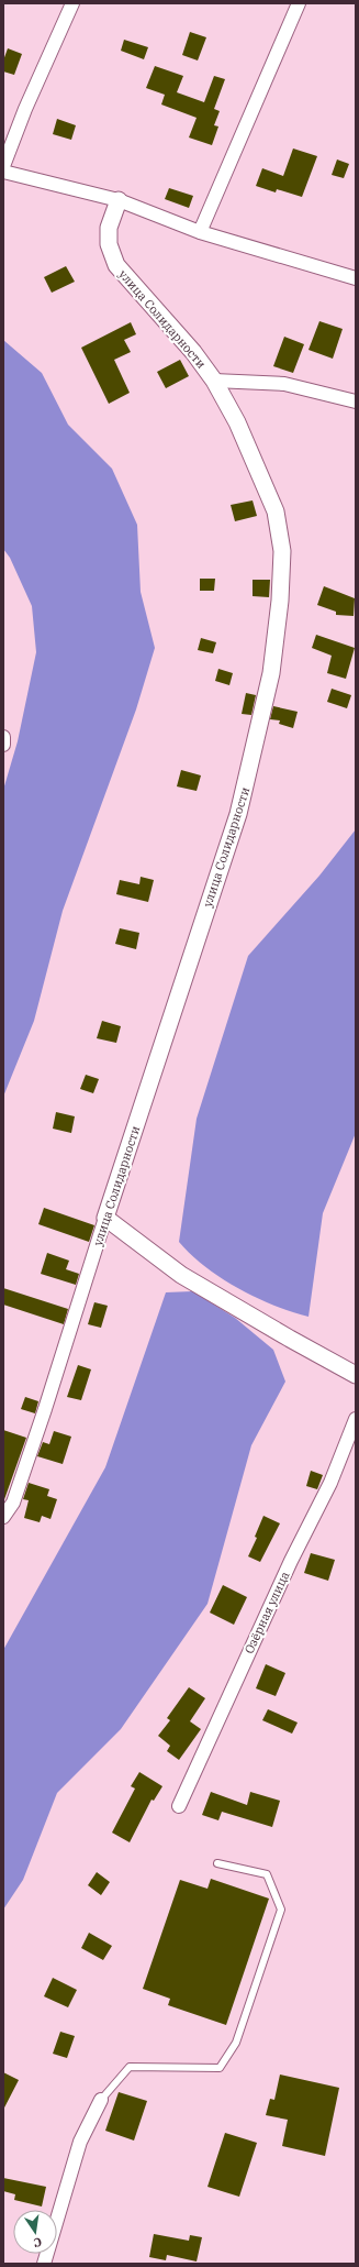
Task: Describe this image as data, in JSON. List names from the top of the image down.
{
  "streets": {
    "street": ["улица Солидарности", "Озёрная улица"]
  },
  "north": "bottom"
}
